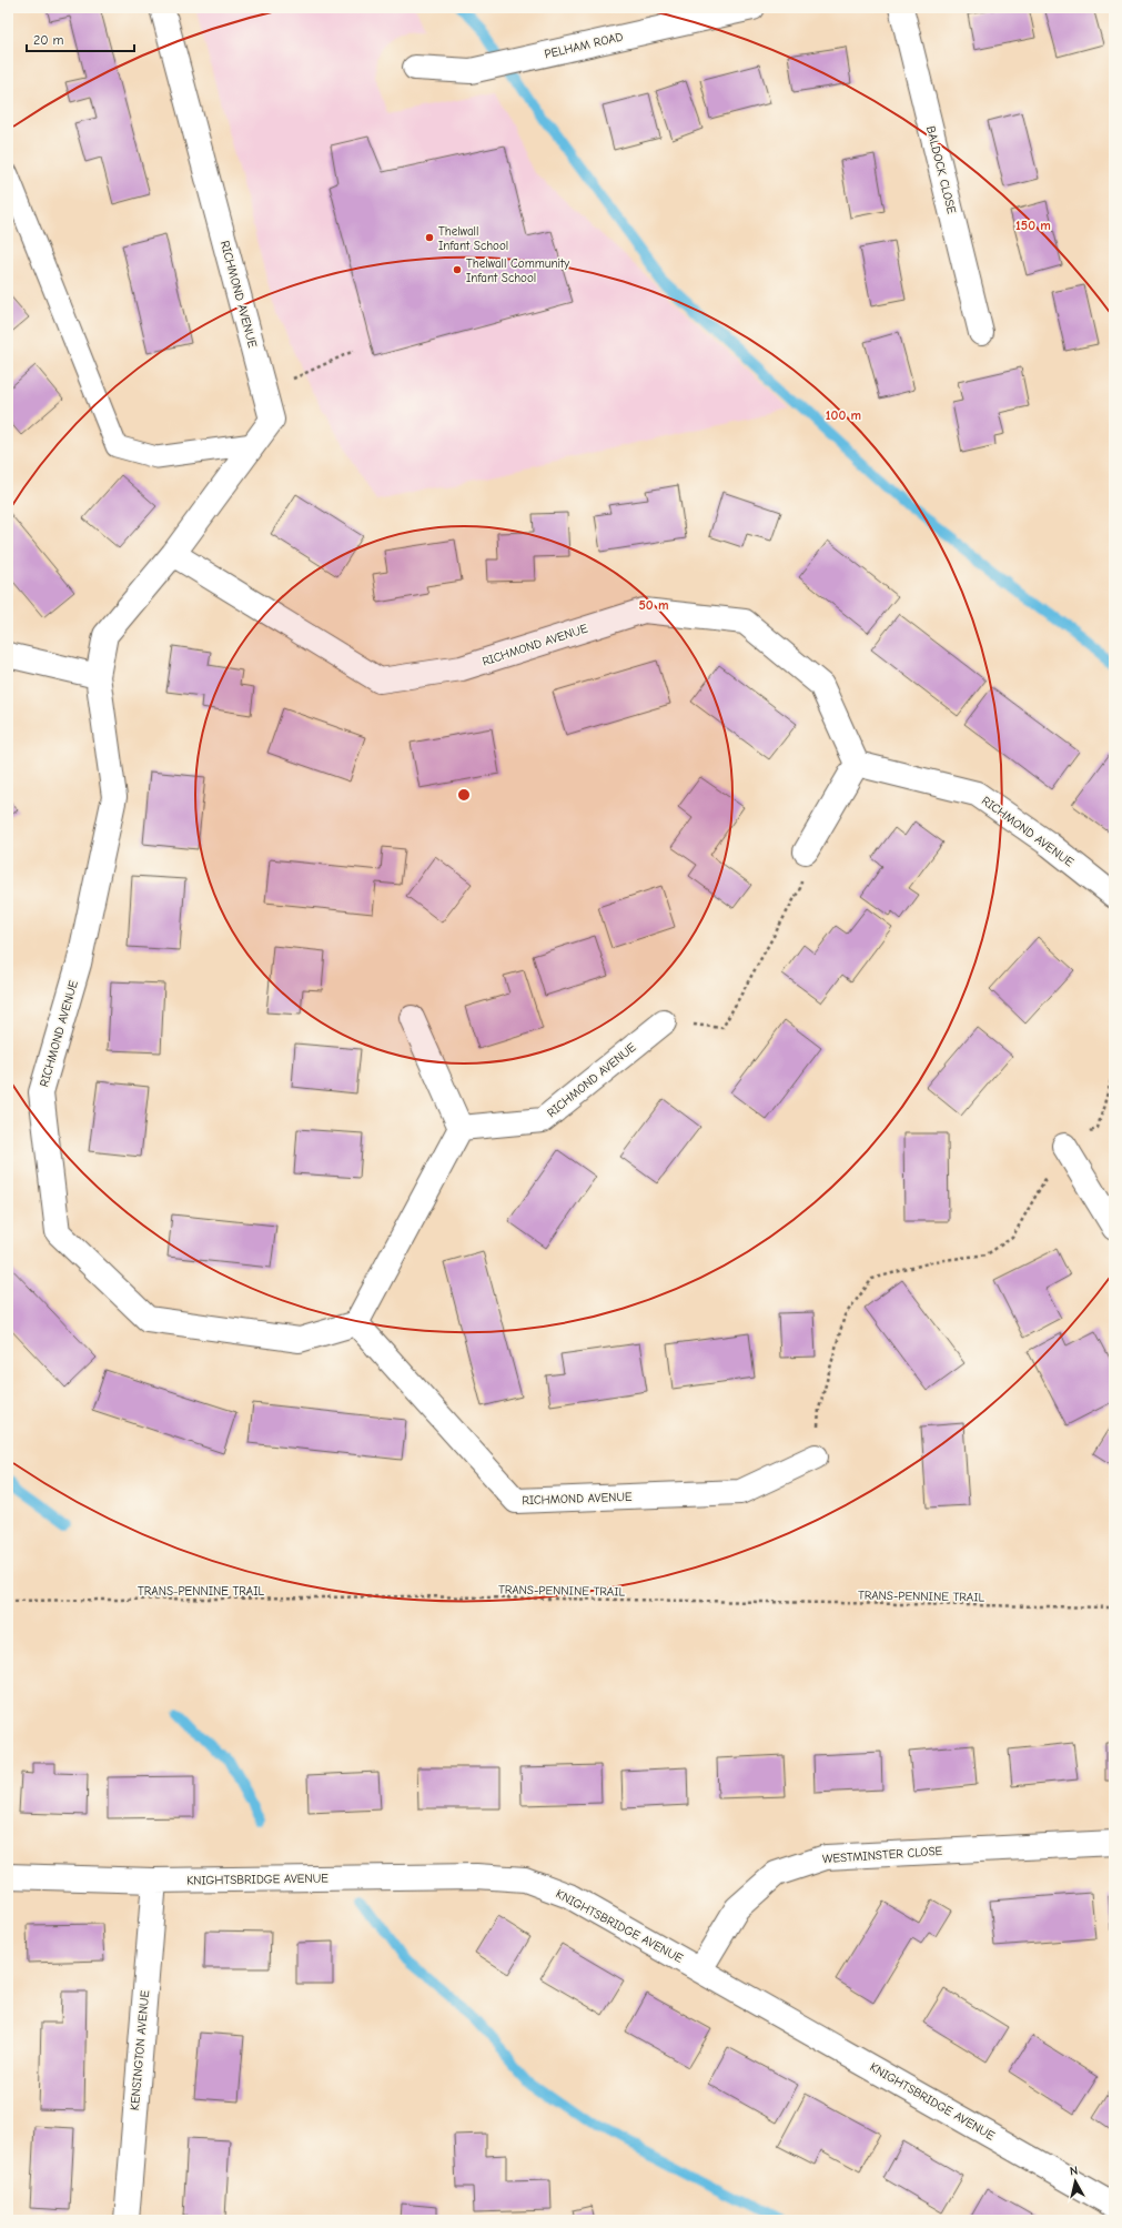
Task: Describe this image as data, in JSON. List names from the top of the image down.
{
  "streets": {
    "street": [
      "PELHAM ROAD",
      "BALDOCK CLOSE",
      "RICHMOND AVENUE",
      "WESTMINSTER CLOSE",
      "KNIGHTSBRIDGE AVENUE",
      "KENSINGTON AVENUE"
    ],
    "path": ["TRANS-PENNINE TRAIL"]
  },
  "crossings": [
    ["WESTMINSTER CLOSE", "KNIGHTSBRIDGE AVENUE"],
    ["KNIGHTSBRIDGE AVENUE", "KENSINGTON AVENUE"]
  ],
  "places": ["Thelwall Infant School", "Thelwall Community Infant School"],
  "scale_bar": "20 m",
  "north": "top",
  "rings": ["150 m", "100 m", "50 m"]
}
